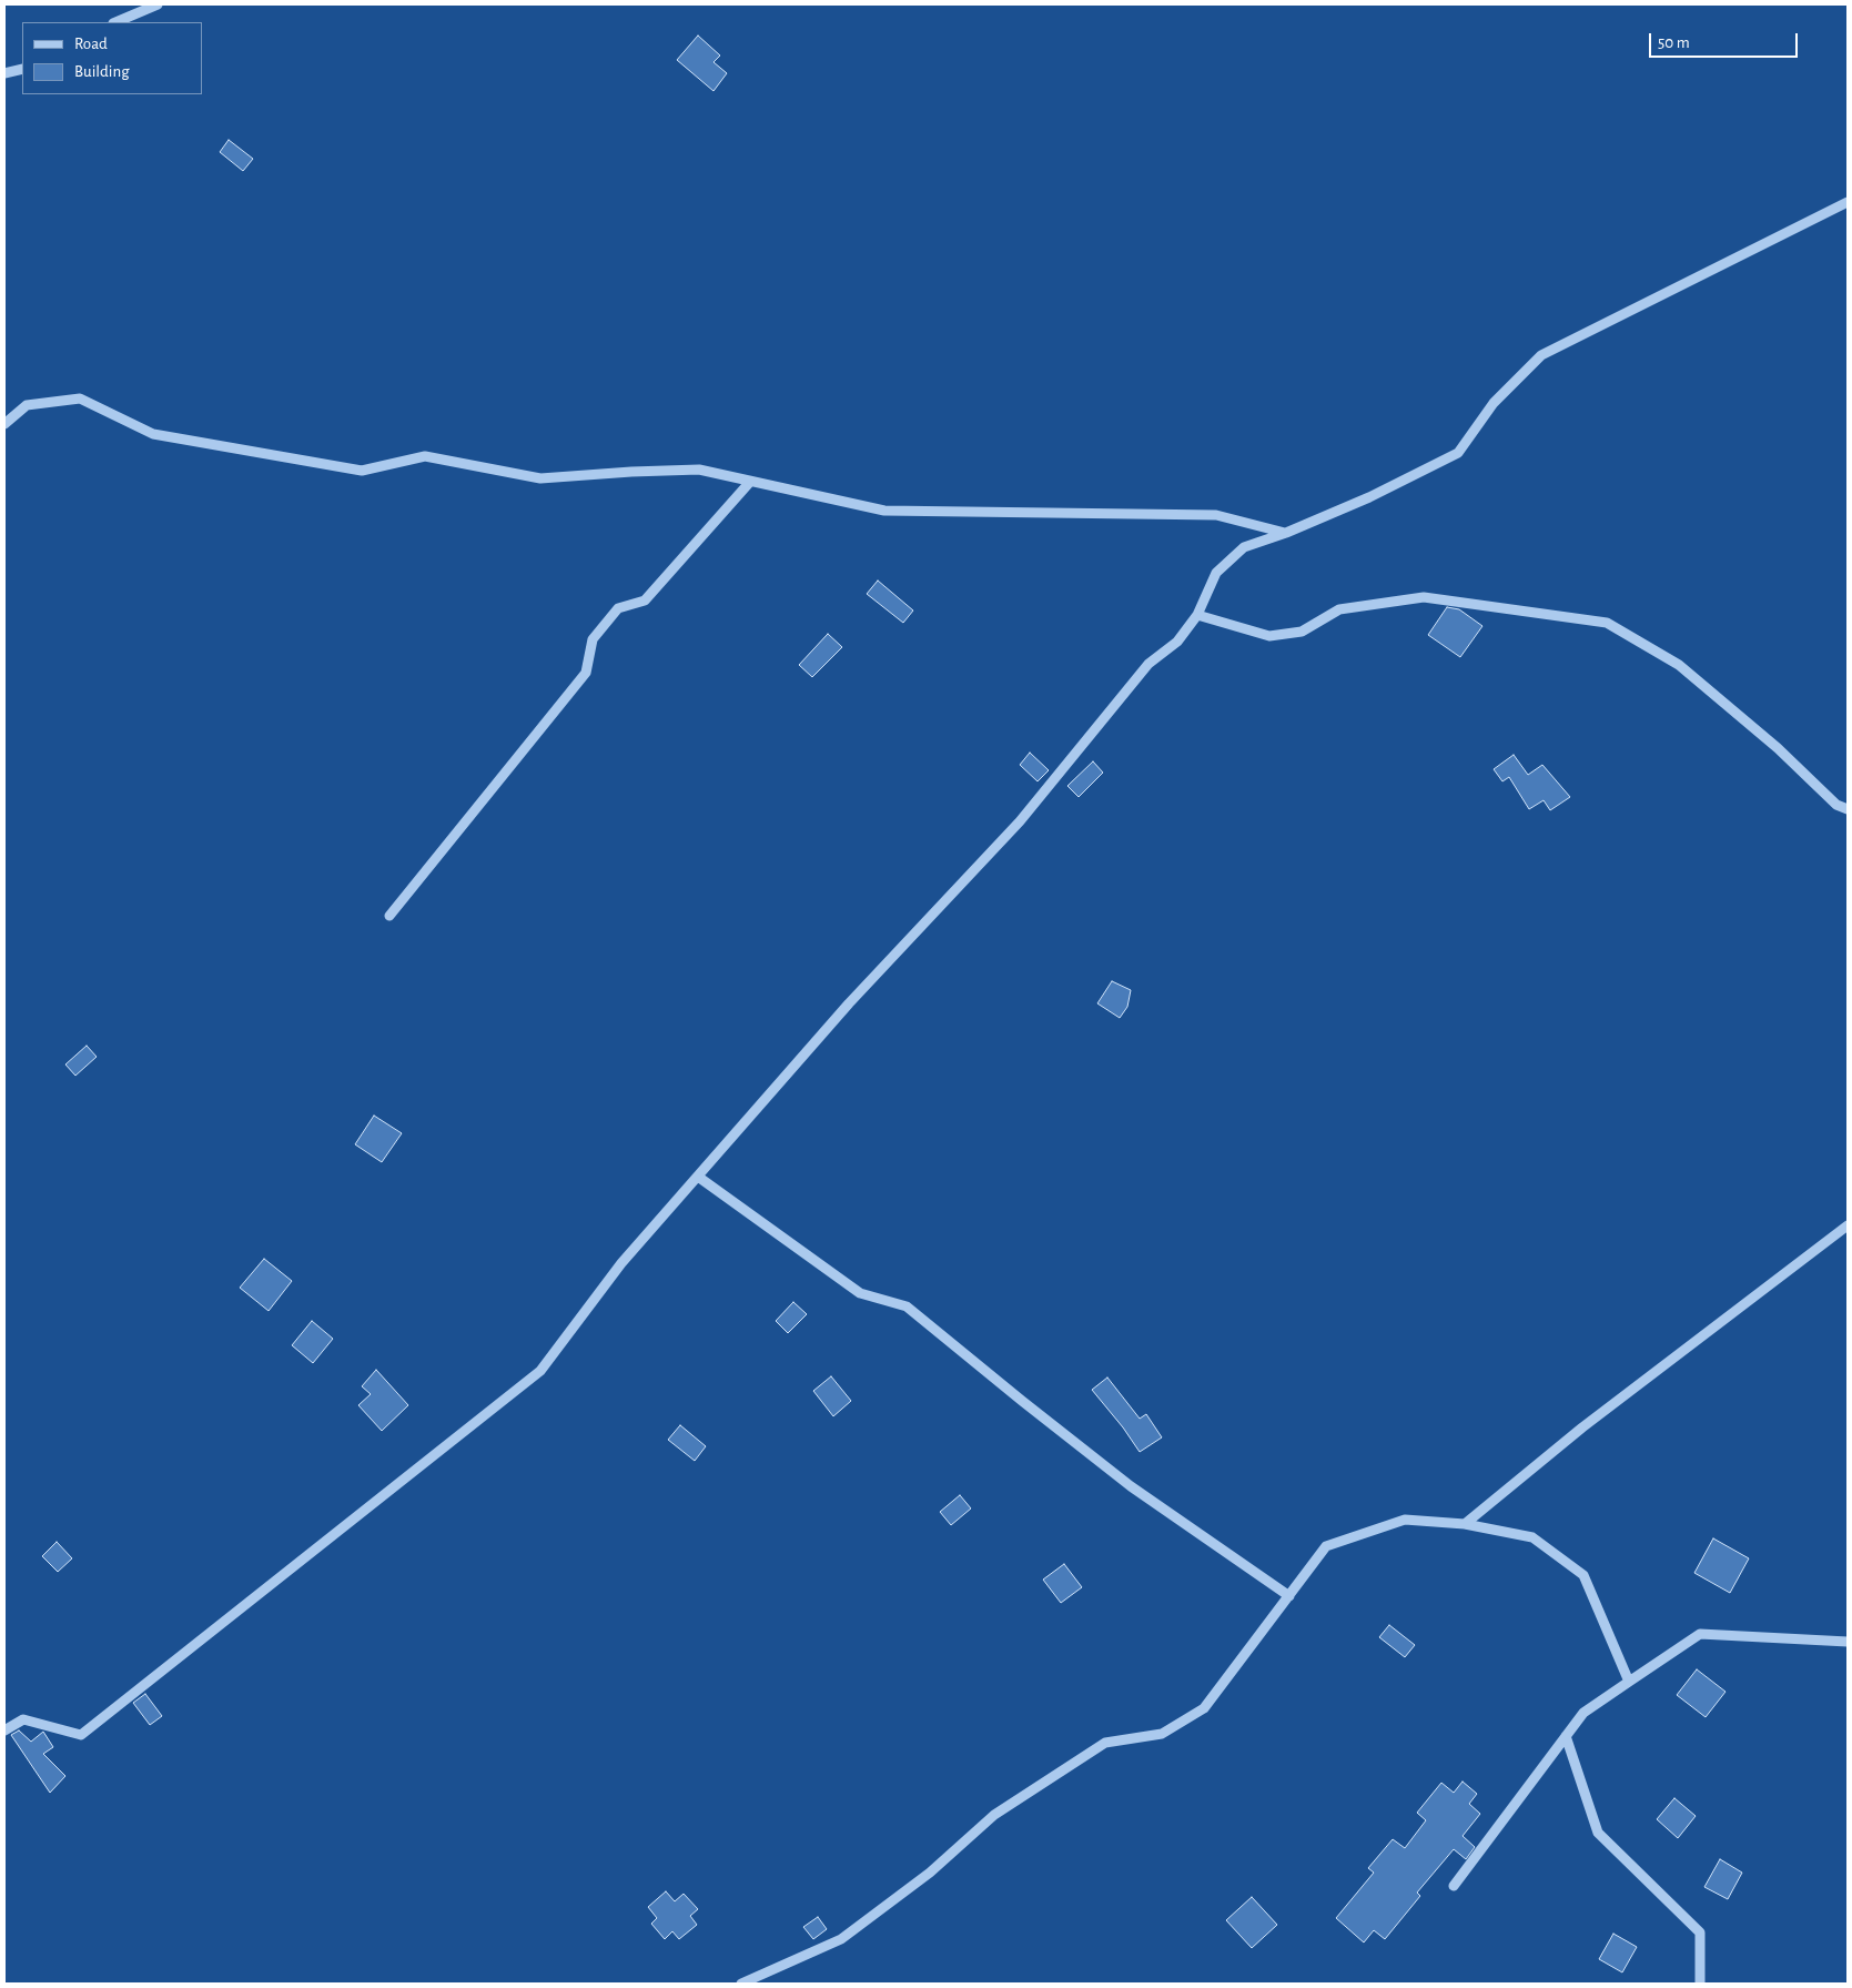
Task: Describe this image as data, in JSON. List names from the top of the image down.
{
  "legend": ["Road", "Building"],
  "scale_bar": "50 m"
}
